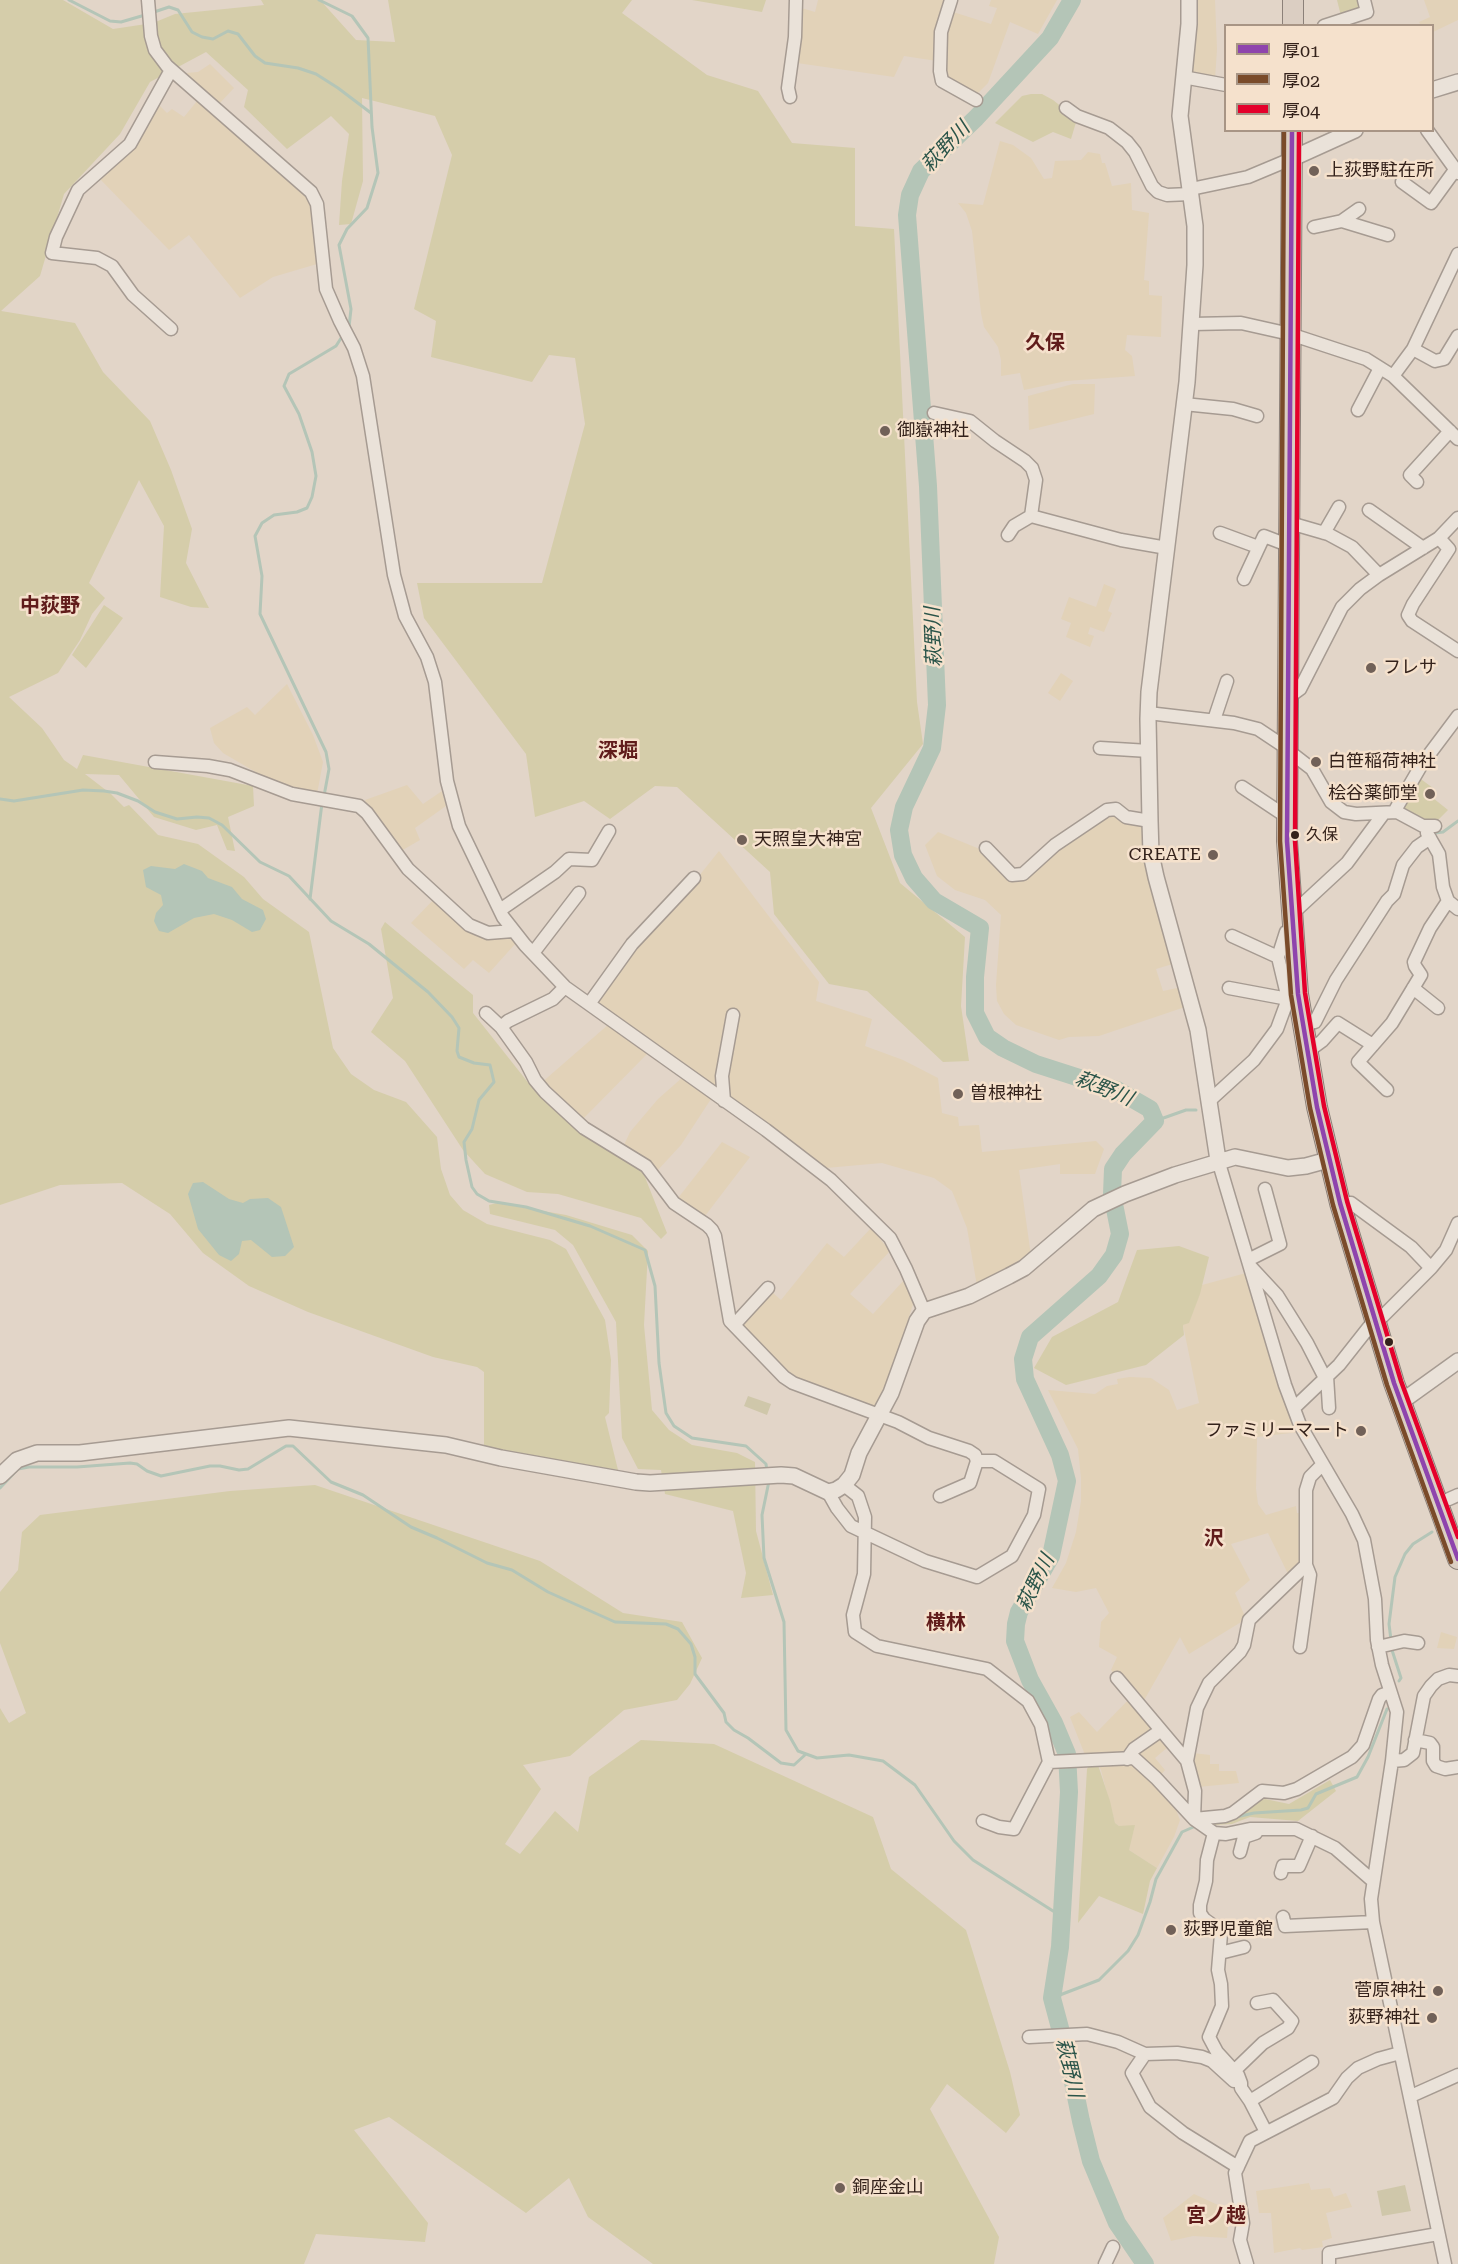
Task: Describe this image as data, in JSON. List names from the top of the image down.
{
  "districts": [
    "久保",
    "中荻野",
    "深堀",
    "沢",
    "横林",
    "宮ノ越"
  ],
  "water": ["萩野川"],
  "places": [
    "上荻野駐在所",
    "御嶽神社",
    "フレサ",
    "白笹稲荷神社",
    "桧谷薬師堂",
    "久保",
    "天照皇大神宮",
    "CREATE",
    "曽根神社",
    "ファミリーマート",
    "荻野児童館",
    "菅原神社",
    "荻野神社",
    "銅座金山"
  ],
  "lines": ["transit line 厚01", "transit line 厚02", "transit line 厚04"],
  "legend": ["厚01", "厚02", "厚04"]
}
